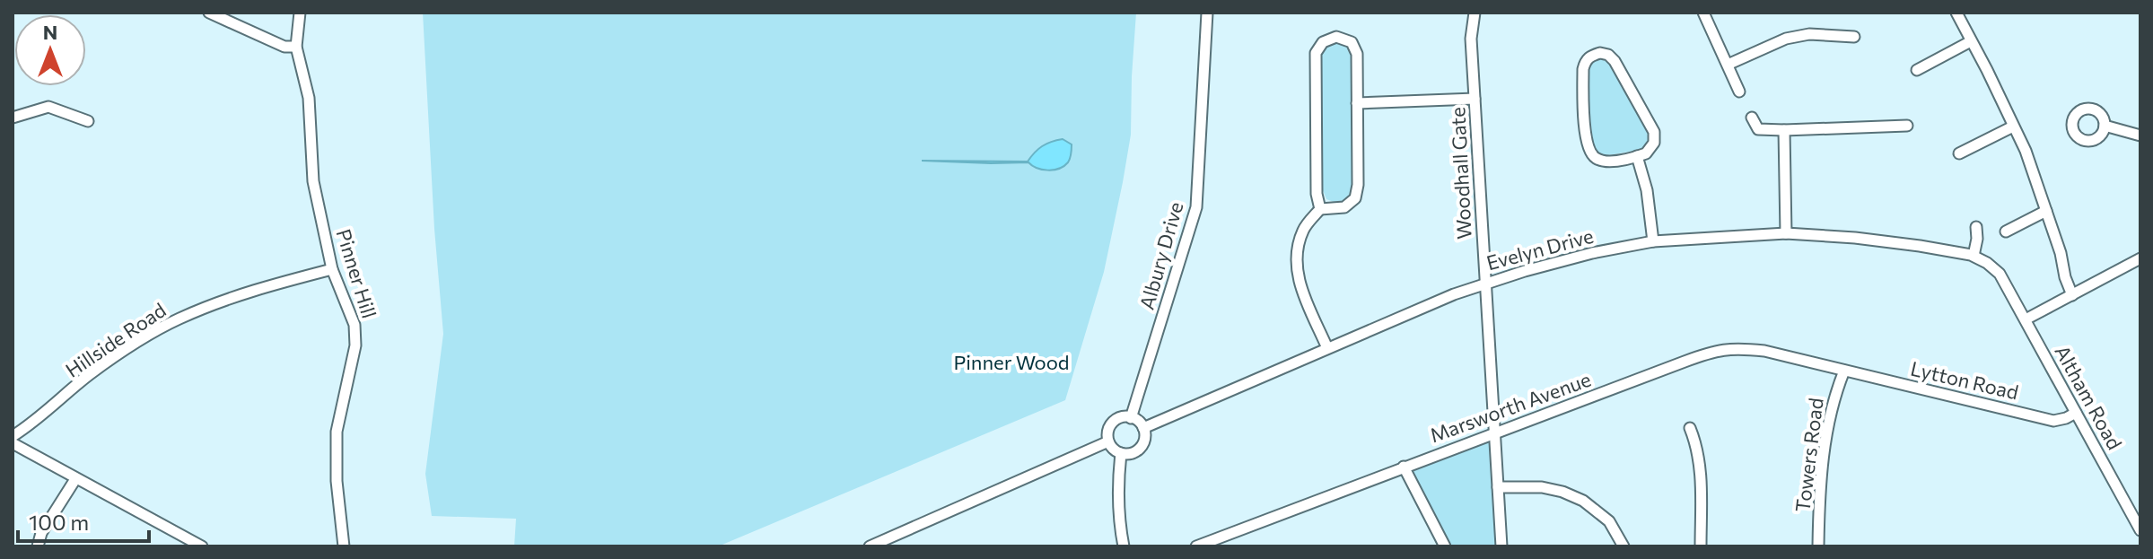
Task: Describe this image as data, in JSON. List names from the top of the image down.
{
  "streets": {
    "street": [
      "Woodhall Gate",
      "Evelyn Drive",
      "Albury Drive",
      "Pinner Hill",
      "Hillside Road",
      "Lytton Road",
      "Altham Road",
      "Marsworth Avenue",
      "Towers Road"
    ]
  },
  "crossings": [
    ["Woodhall Gate", "Evelyn Drive"],
    ["Woodhall Gate", "Marsworth Avenue"],
    ["Evelyn Drive", "Albury Drive"],
    ["Evelyn Drive", "Altham Road"],
    ["Pinner Hill", "Hillside Road"],
    ["Lytton Road", "Altham Road"],
    ["Lytton Road", "Marsworth Avenue"],
    ["Lytton Road", "Towers Road"],
    ["Marsworth Avenue", "Towers Road"]
  ],
  "parks": ["Pinner Wood"],
  "scale_bar": "100 m",
  "north": "top"
}
